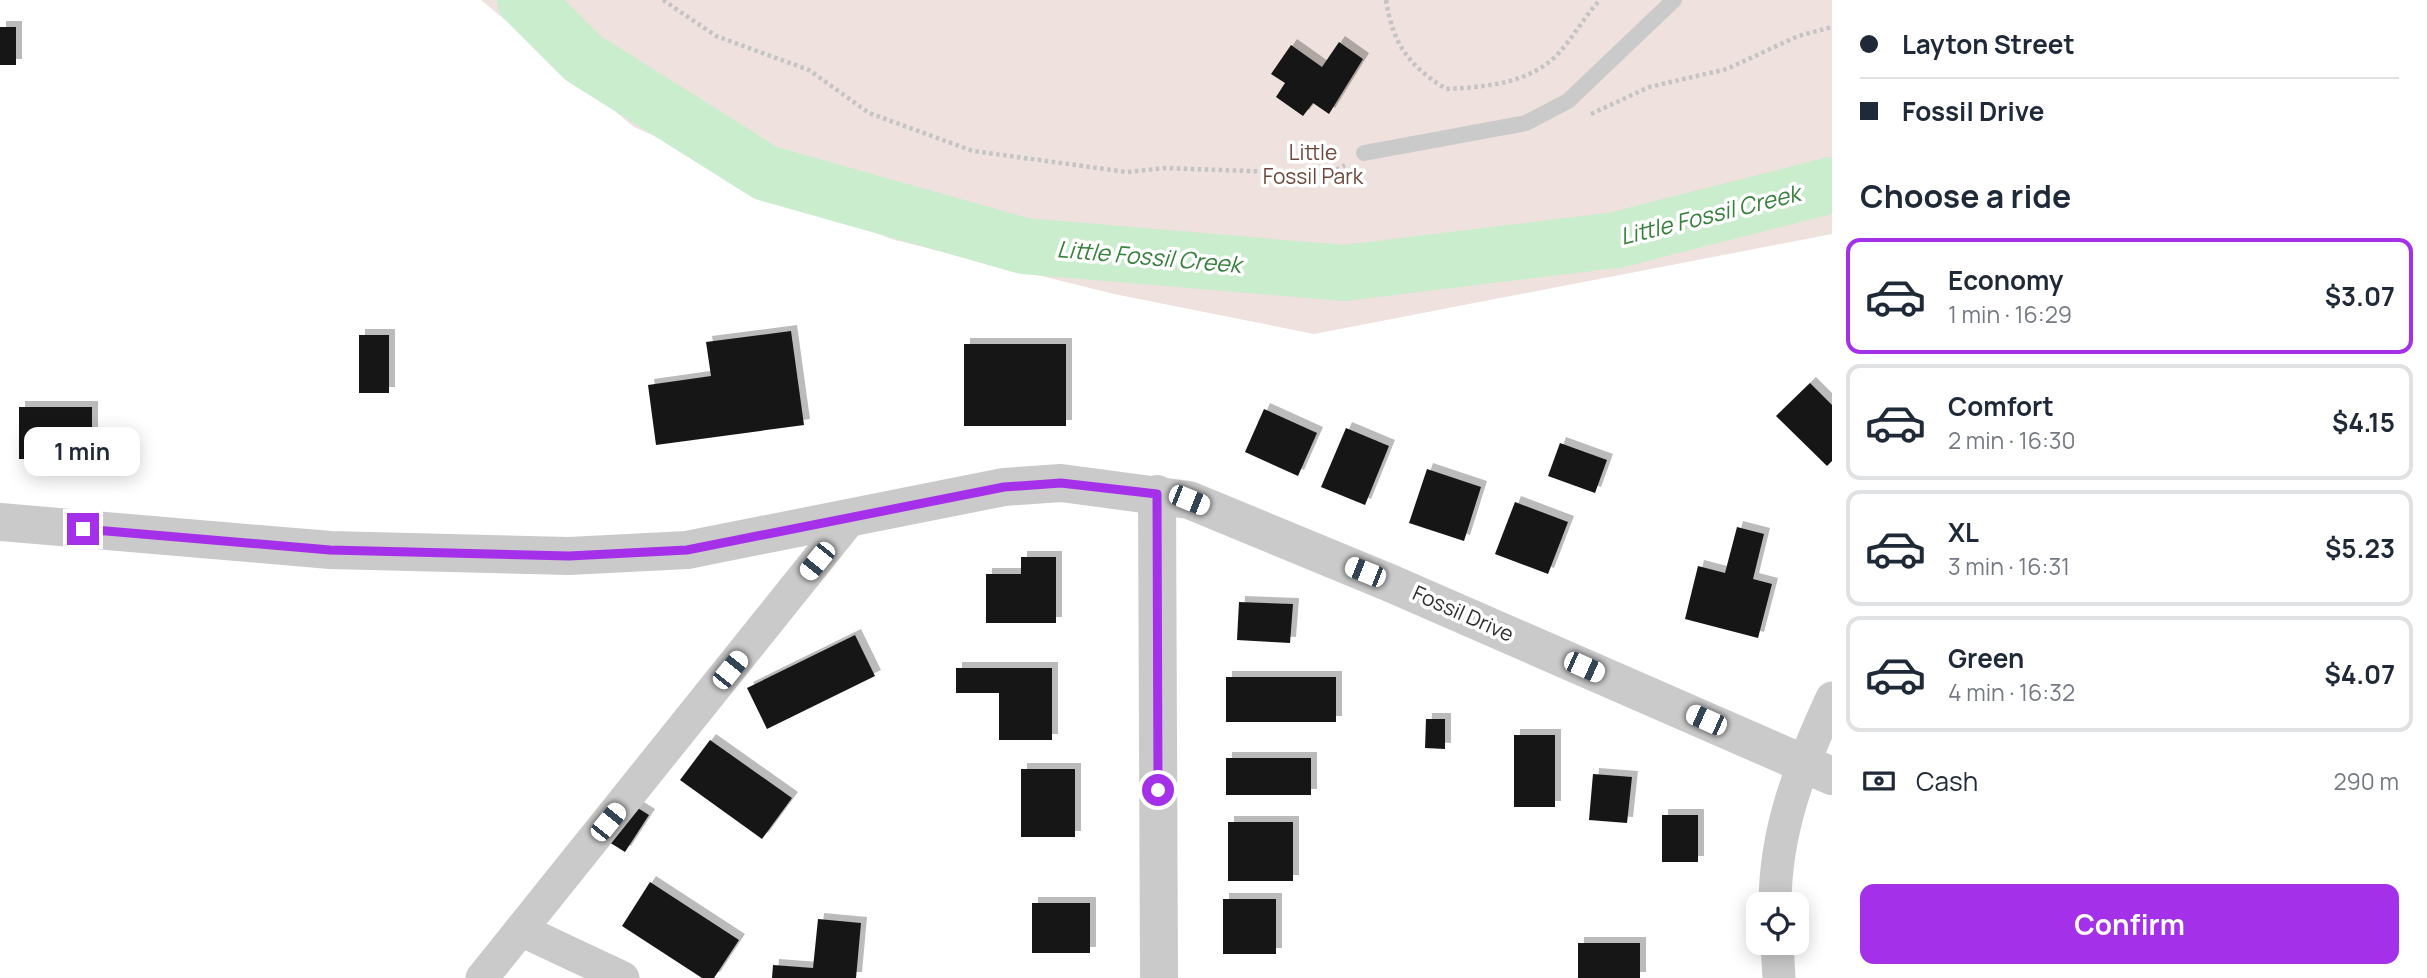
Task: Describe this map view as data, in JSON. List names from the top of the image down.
{
  "streets": {
    "street": ["Fossil Drive"]
  },
  "water": ["Little Fossil Creek"],
  "parks": ["Little Fossil Park"],
  "page": {
    "banner": ["Layton Street", "Fossil Drive"],
    "heading": "Choose a ride",
    "list": [
      {
        "name": "Economy",
        "note": "1 min · 16:29",
        "value": "$3.07"
      },
      {
        "name": "Comfort",
        "note": "2 min · 16:30",
        "value": "$4.15"
      },
      {
        "name": "XL",
        "note": "3 min · 16:31",
        "value": "$5.23"
      },
      {
        "name": "Green",
        "note": "4 min · 16:32",
        "value": "$4.07"
      }
    ],
    "bubble": "1 min",
    "pay": ["Cash", "290 m"],
    "buttons": "Confirm"
  }
}
